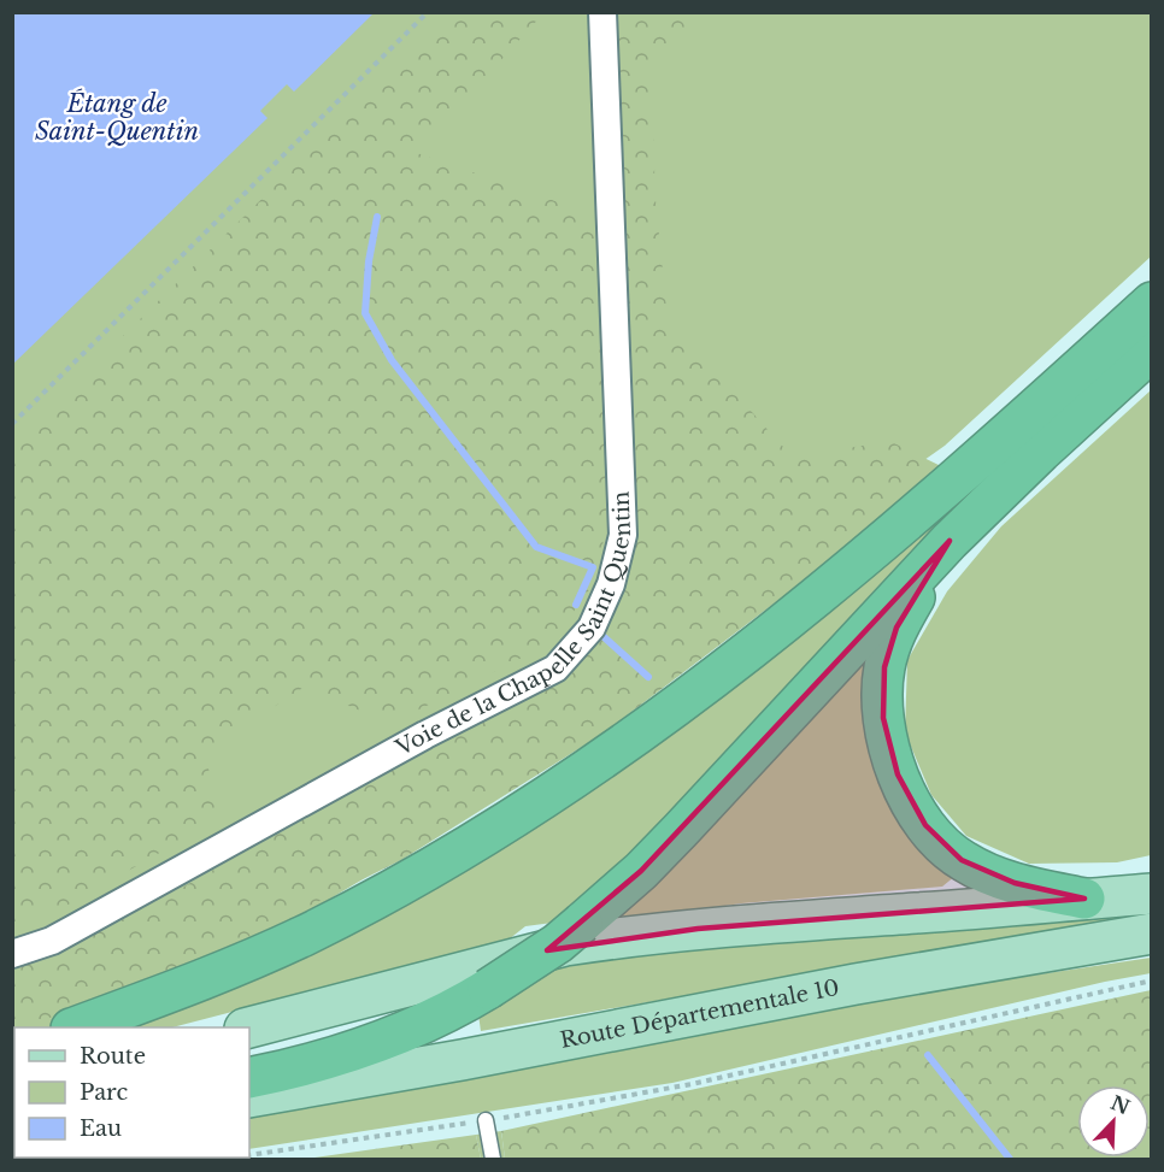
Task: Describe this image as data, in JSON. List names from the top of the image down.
{
  "streets": {
    "main road": ["Route Départementale 10"],
    "street": ["Voie de la Chapelle Saint Quentin"]
  },
  "water": ["Étang de Saint-Quentin"],
  "legend": ["Route", "Parc", "Eau"],
  "north": "top right"
}
